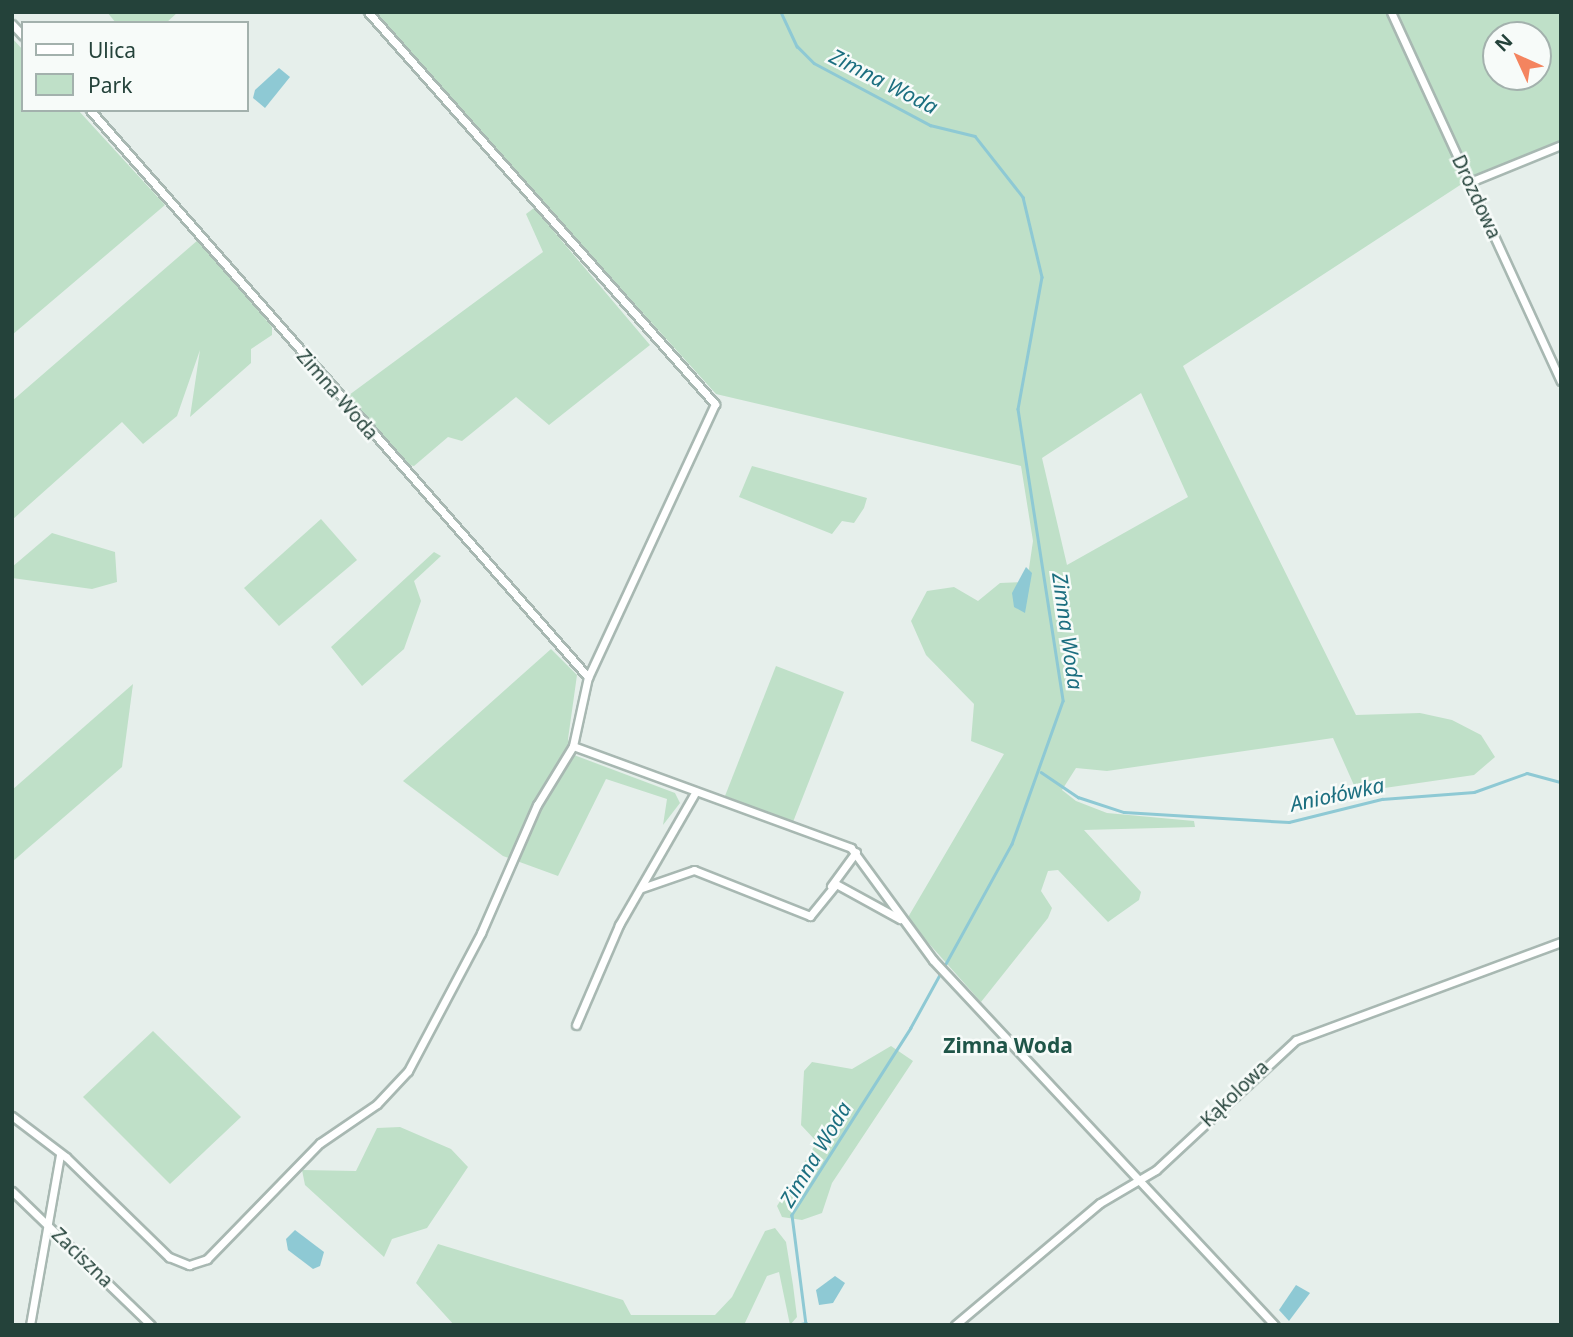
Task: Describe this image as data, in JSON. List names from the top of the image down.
{
  "streets": {
    "street": [
      "Drozdowa",
      "Zimna Woda",
      "Kąkolowa",
      "Zaciszna"
    ]
  },
  "districts": ["Zimna Woda"],
  "water": ["Zimna Woda", "Aniołówka"],
  "legend": ["Ulica", "Park"],
  "north": "top left"
}
